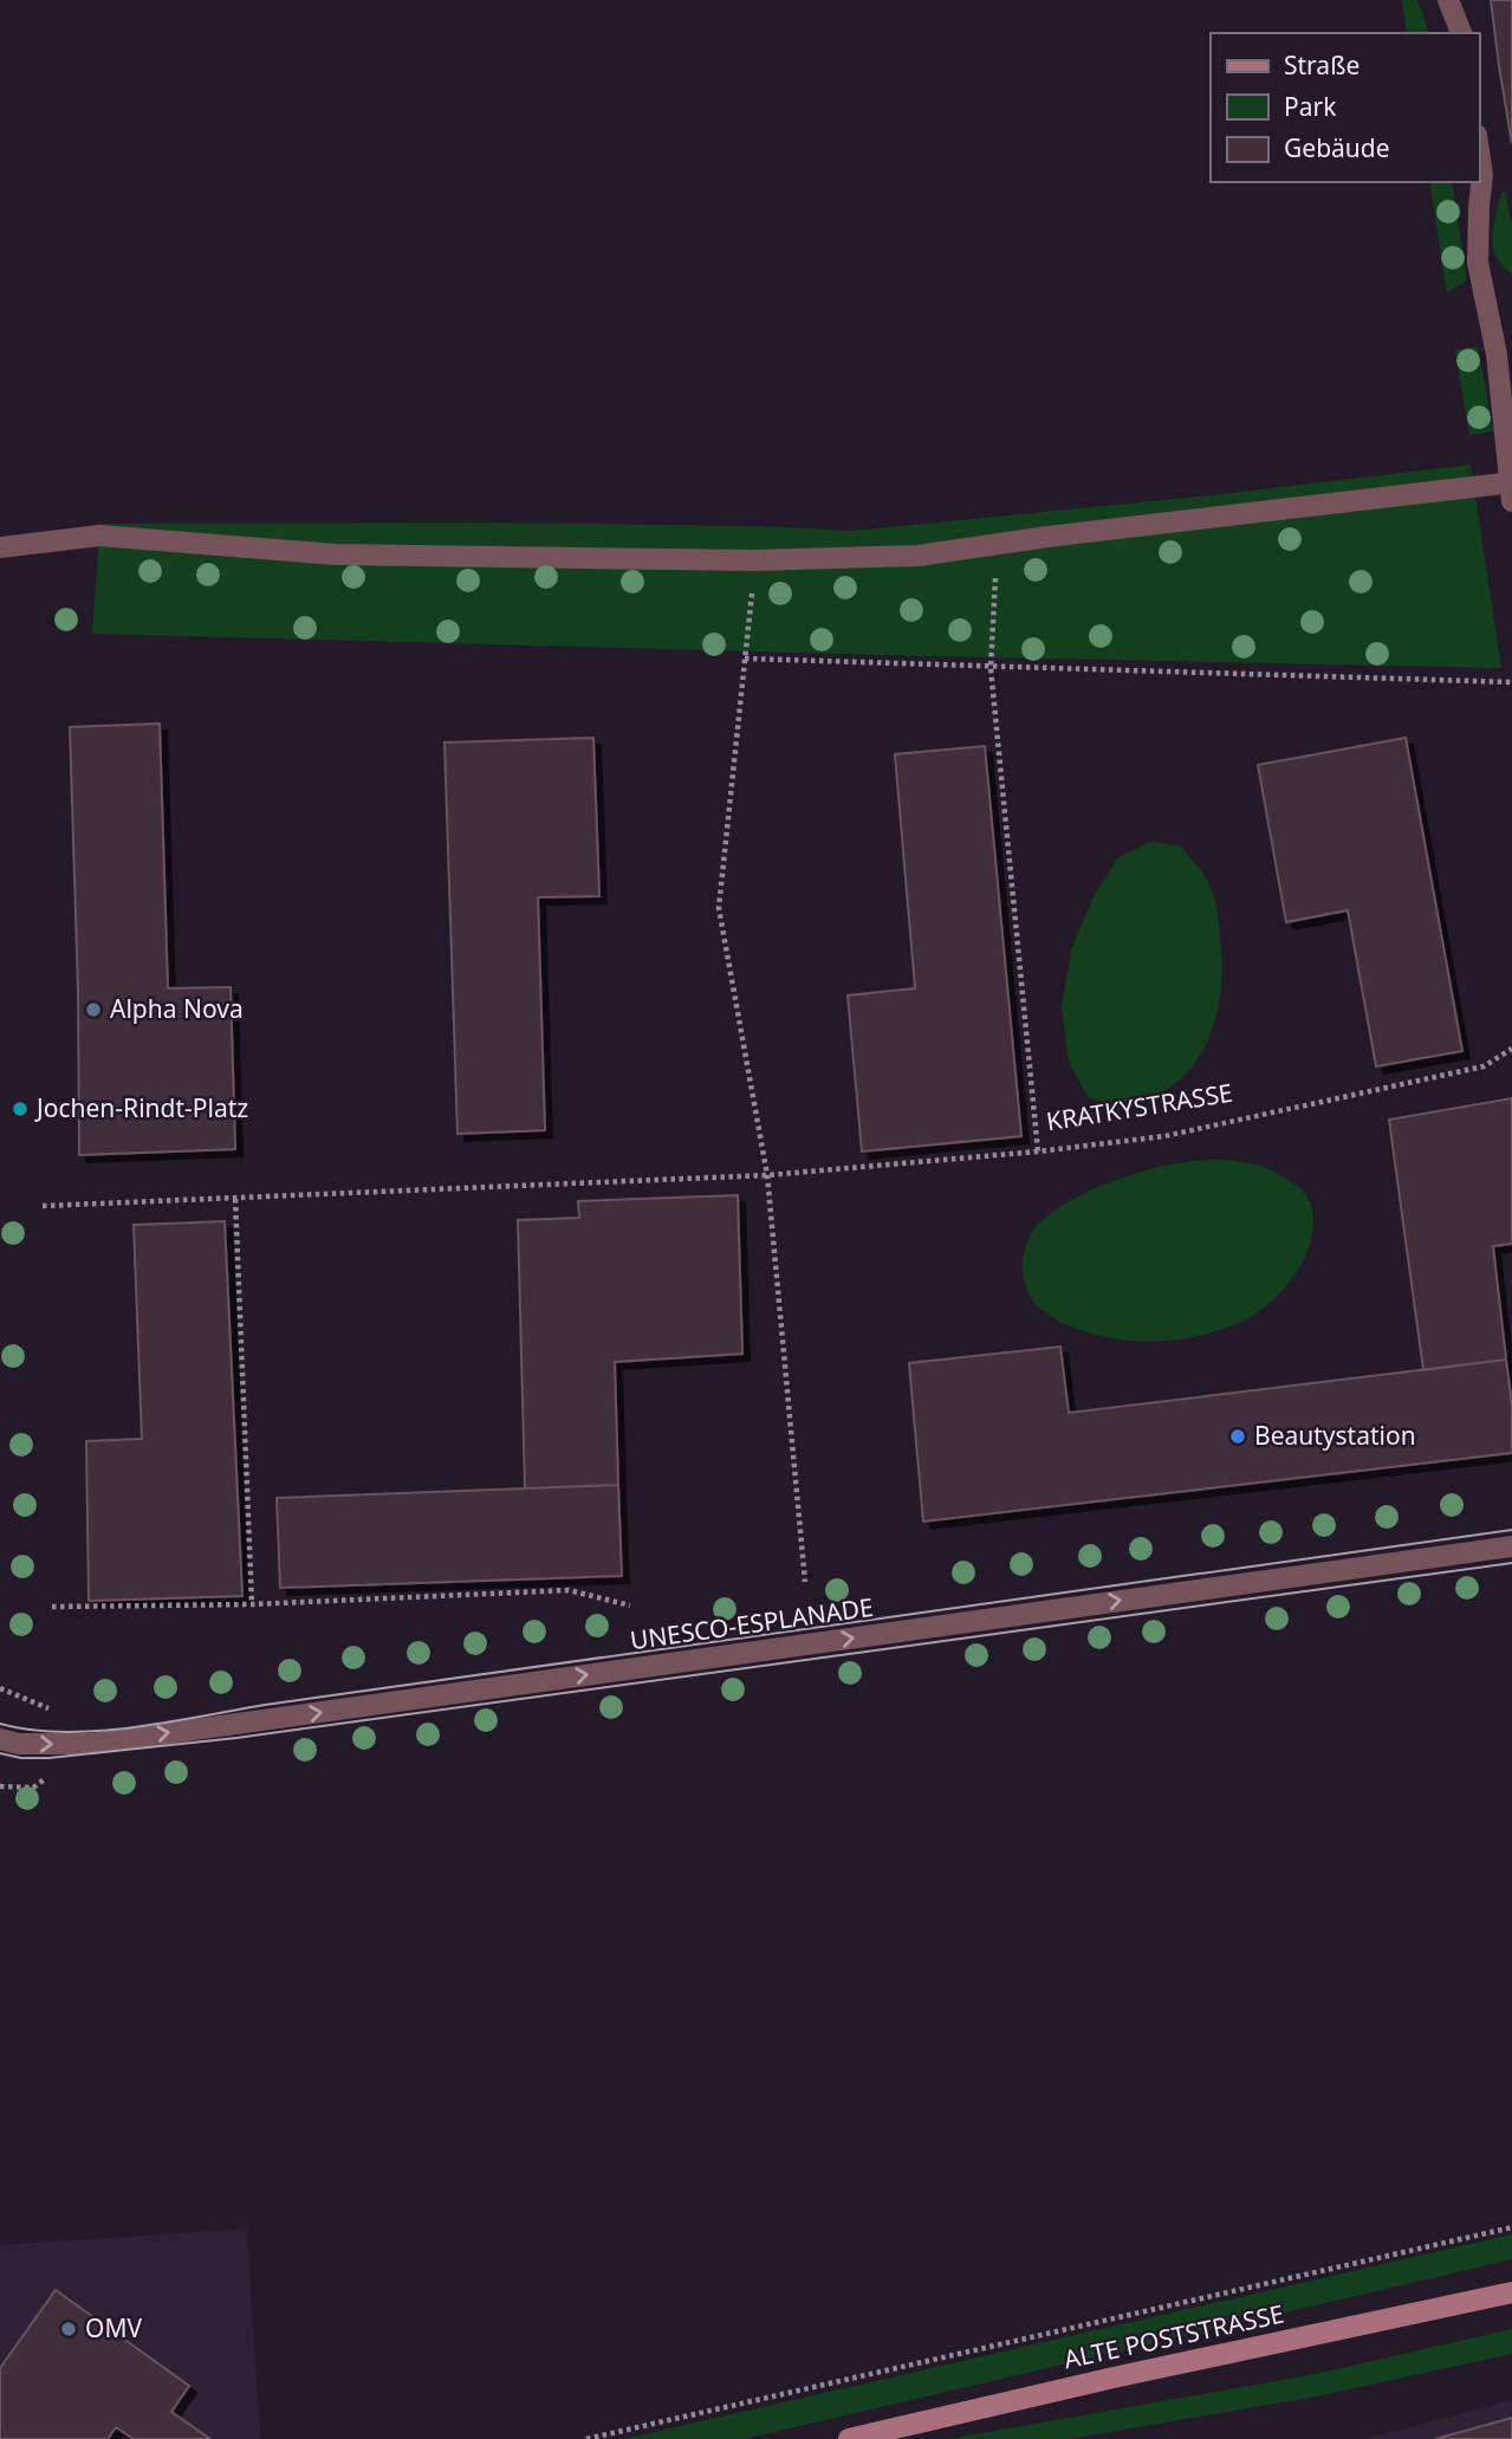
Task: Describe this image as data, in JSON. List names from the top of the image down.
{
  "streets": {
    "main road": ["ALTE POSTSTRASSE"],
    "street": ["UNESCO-ESPLANADE"],
    "path": ["KRATKYSTRASSE"]
  },
  "one_way": ["UNESCO-ESPLANADE"],
  "places": [
    "Alpha Nova",
    "Jochen-Rindt-Platz",
    "Beautystation",
    "OMV"
  ],
  "legend": ["Straße", "Park", "Gebäude"]
}
